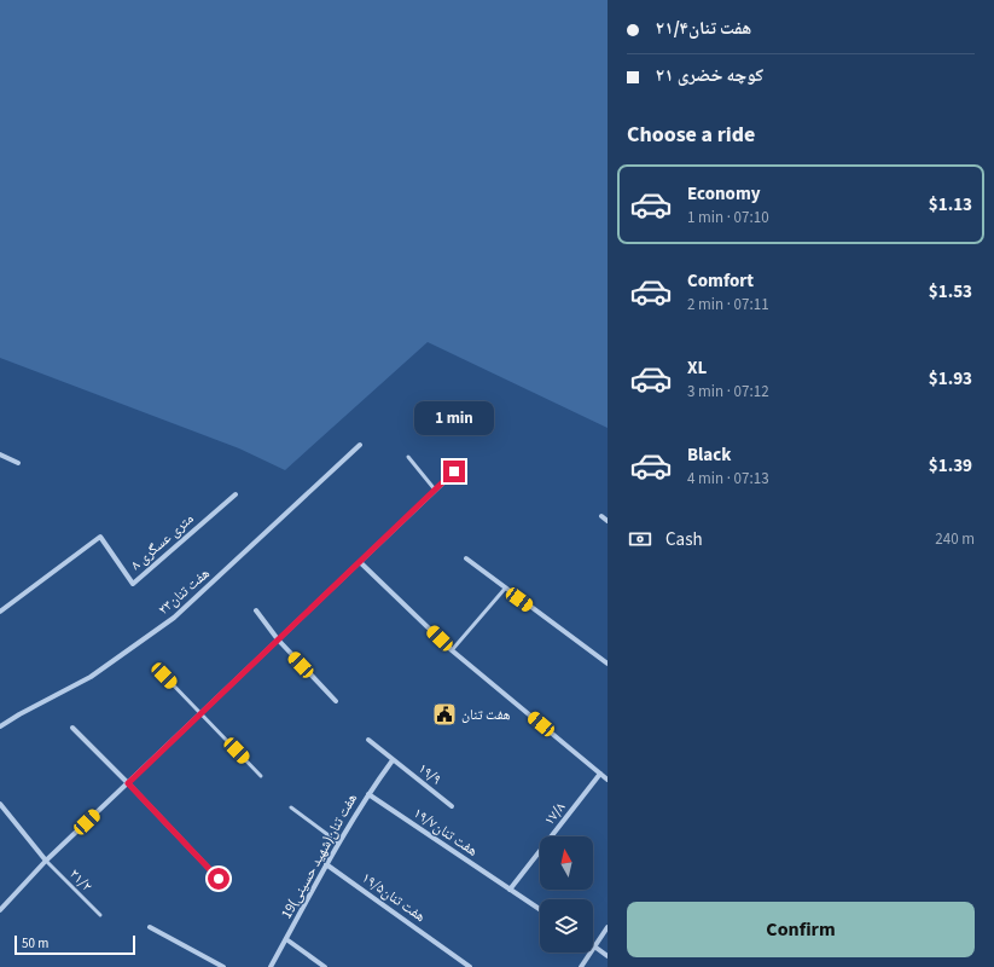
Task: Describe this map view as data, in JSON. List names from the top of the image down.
{
  "streets": {
    "street": [
      "۸ متری عسگری",
      "هفت تنان۲۳",
      "۱۹/۹",
      "۱۷/۸",
      "۱۹/۷هفت تنان",
      "19هفت تنان(شهید حسینی)",
      "۱۹/۵هفت تنان"
    ],
    "lane": ["۲۱/۲"]
  },
  "crossings": [
    ["۱۹/۹", "19هفت تنان(شهید حسینی)"],
    ["۱۷/۸", "۱۹/۷هفت تنان"],
    ["۱۹/۷هفت تنان", "19هفت تنان(شهید حسینی)"],
    ["19هفت تنان(شهید حسینی)", "۱۹/۵هفت تنان"]
  ],
  "places": {
    "public building": ["هفت تنان"]
  },
  "scale_bar": "50 m",
  "north": "top",
  "page": {
    "banner": ["۲۱/۴هفت تنان", "کوچه خضری ۲۱"],
    "heading": "Choose a ride",
    "list": [
      {
        "name": "Economy",
        "note": "1 min · 07:10",
        "value": "$1.13"
      },
      {
        "name": "Comfort",
        "note": "2 min · 07:11",
        "value": "$1.53"
      },
      {
        "name": "XL",
        "note": "3 min · 07:12",
        "value": "$1.93"
      },
      {
        "name": "Black",
        "note": "4 min · 07:13",
        "value": "$1.39"
      }
    ],
    "bubble": "1 min",
    "pay": ["Cash", "240 m"],
    "buttons": "Confirm",
    "scale": "50 m"
  }
}
